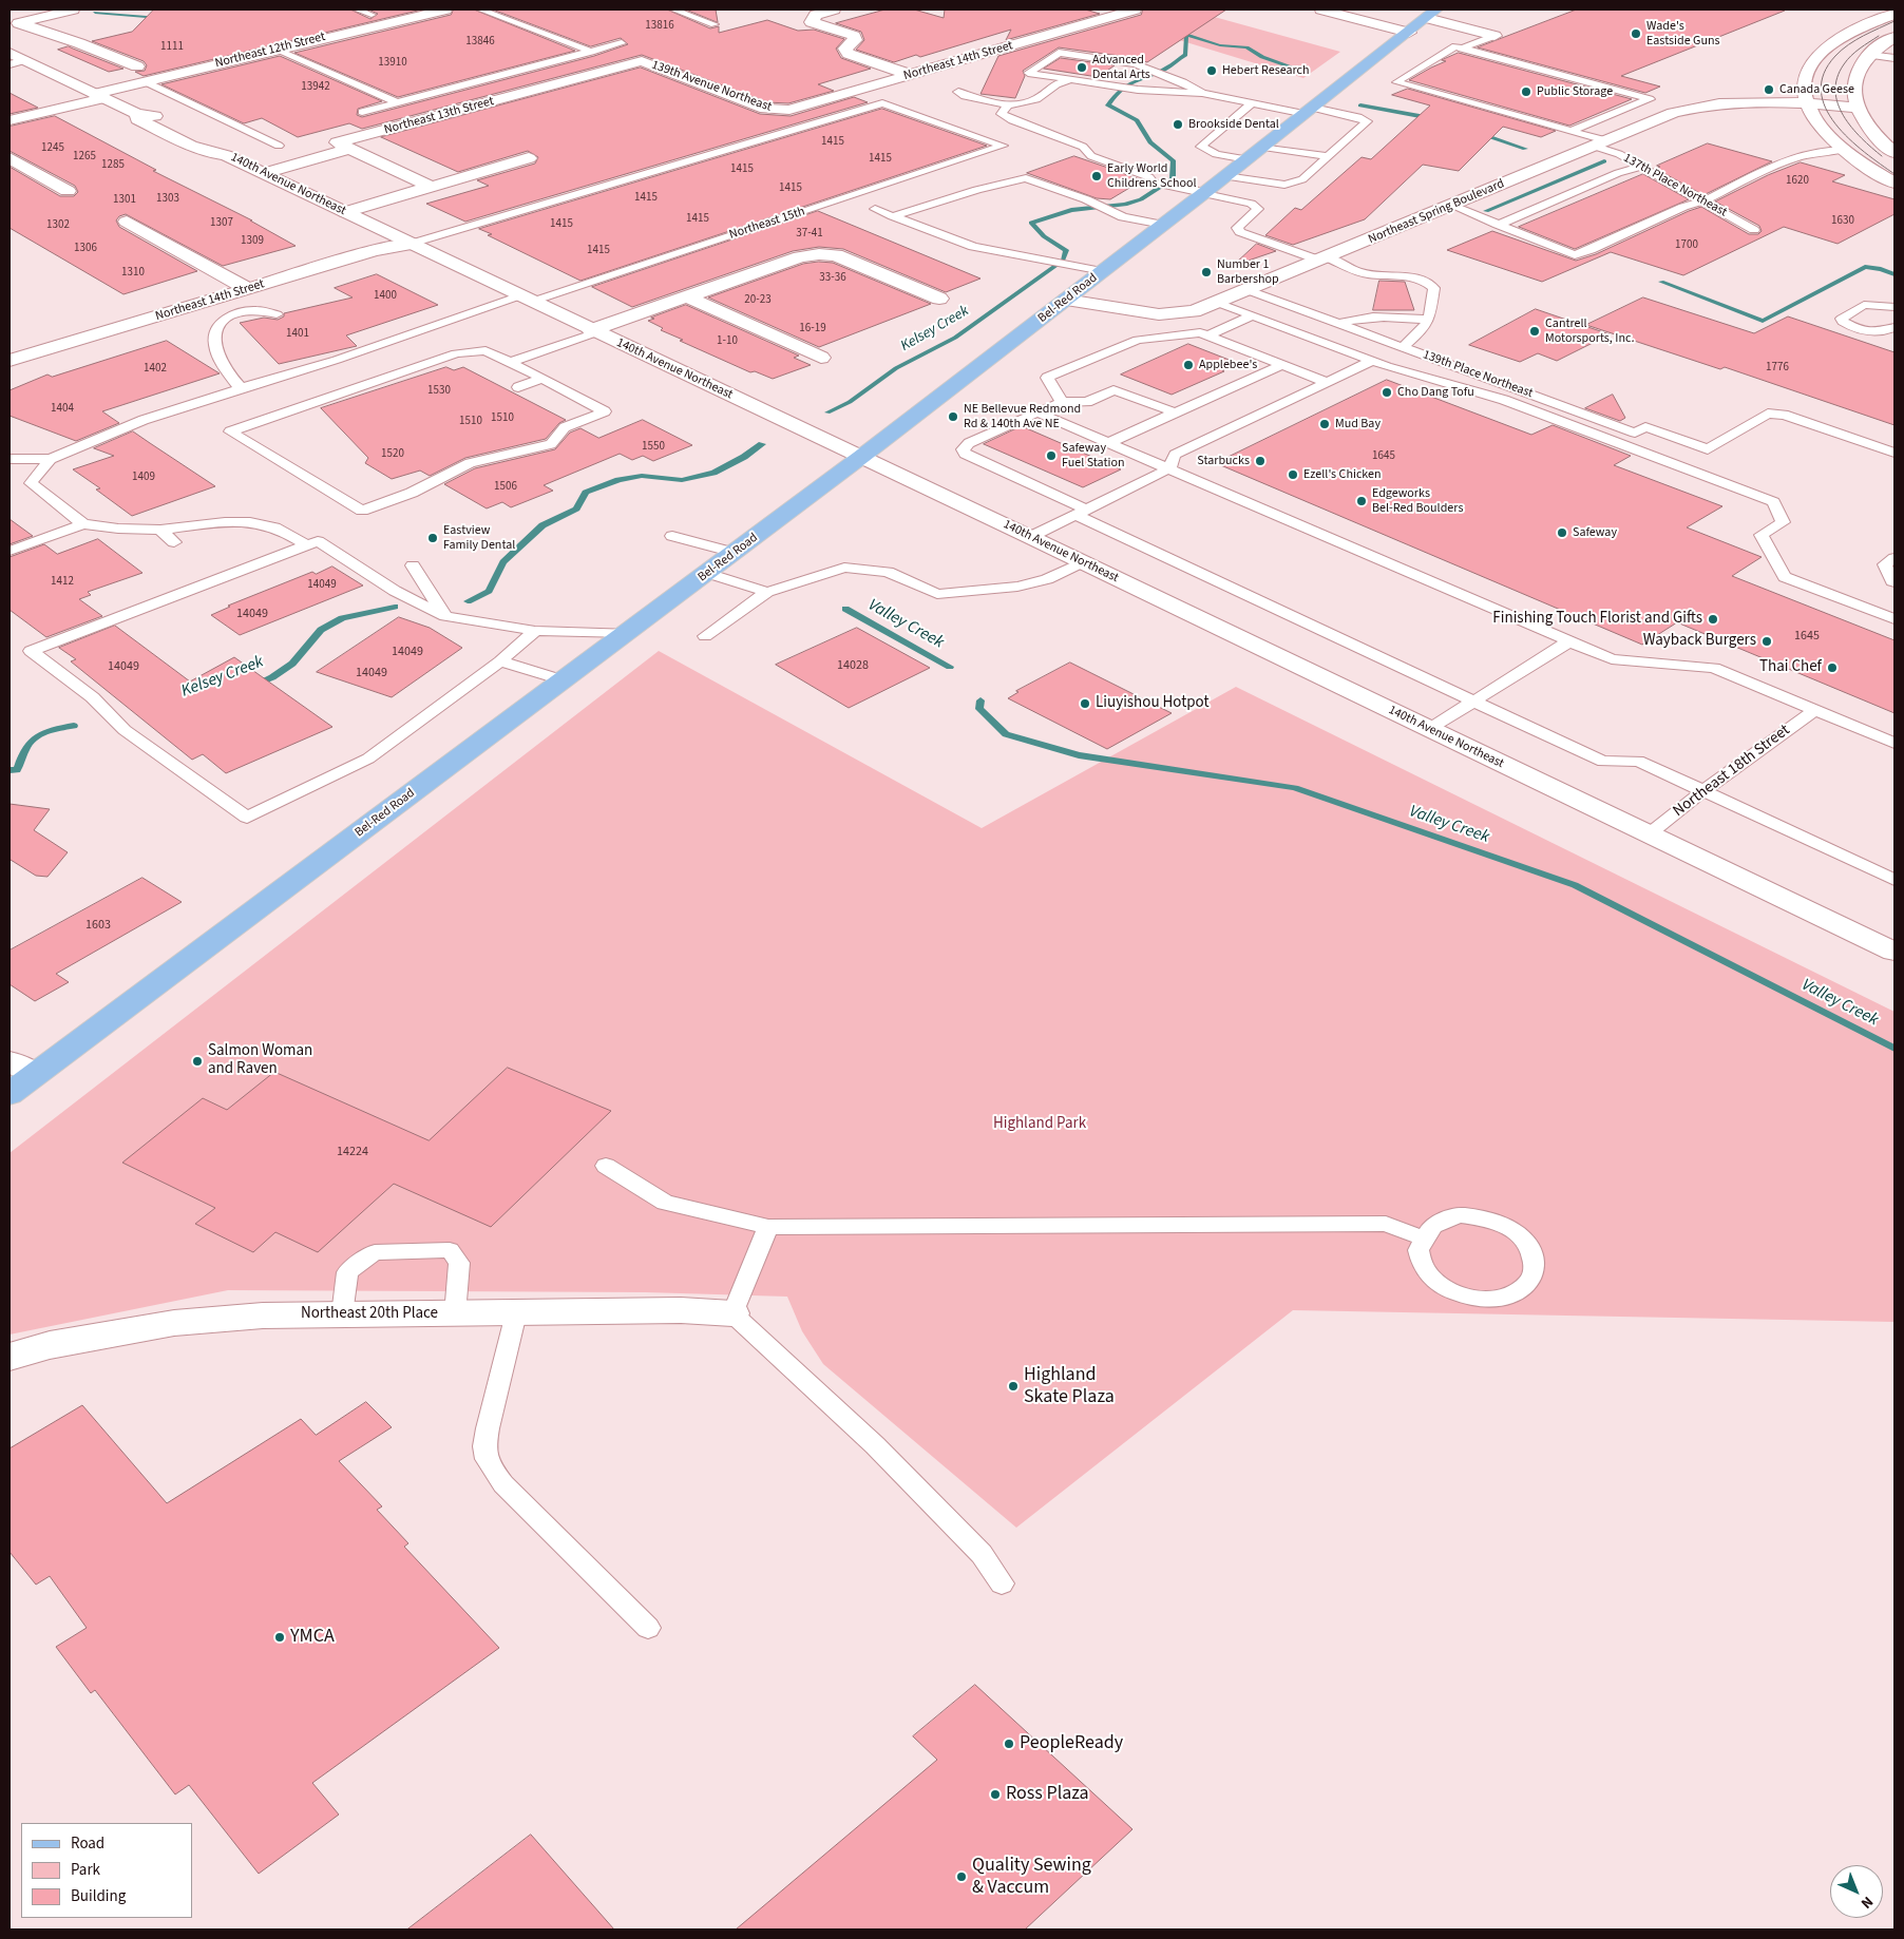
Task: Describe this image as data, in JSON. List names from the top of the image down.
{
  "streets": {
    "main road": ["Bel-Red Road"],
    "street": [
      "Northeast 12th Street",
      "Northeast 14th Street",
      "139th Avenue Northeast",
      "Northeast 13th Street",
      "140th Avenue Northeast",
      "Northeast Spring Boulevard",
      "Northeast 20th Place"
    ],
    "lane": [
      "137th Place Northeast",
      "Northeast 15th",
      "139th Place Northeast",
      "Northeast 18th Street"
    ]
  },
  "crossings": [
    ["Northeast 12th Street", "140th Avenue Northeast"],
    ["Northeast 14th Street", "139th Avenue Northeast"],
    ["Northeast 14th Street", "140th Avenue Northeast"],
    ["Northeast 14th Street", "Northeast 15th"],
    ["139th Avenue Northeast", "Northeast 13th Street"],
    ["140th Avenue Northeast", "Northeast 15th"],
    ["140th Avenue Northeast", "Bel-Red Road"],
    ["140th Avenue Northeast", "Northeast 18th Street"],
    ["137th Place Northeast", "Northeast Spring Boulevard"],
    ["Northeast Spring Boulevard", "Bel-Red Road"],
    ["Northeast Spring Boulevard", "139th Place Northeast"]
  ],
  "water": ["Kelsey Creek", "Valley Creek"],
  "parks": ["Highland Park"],
  "places": [
    "Wade's Eastside Guns",
    "Advanced Dental Arts",
    "Hebert Research",
    "Canada Geese",
    "Public Storage",
    "Brookside Dental",
    "Early World Childrens School",
    "Number 1 Barbershop",
    "Cantrell Motorsports, Inc.",
    "Applebee's",
    "Cho Dang Tofu",
    "NE Bellevue Redmond Rd & 140th Ave NE",
    "Mud Bay",
    "Safeway Fuel Station",
    "Starbucks",
    "Ezell's Chicken",
    "Edgeworks Bel-Red Boulders",
    "Safeway",
    "Eastview Family Dental",
    "Finishing Touch Florist and Gifts",
    "Wayback Burgers",
    "Thai Chef",
    "Liuyishou Hotpot",
    "Salmon Woman and Raven",
    "Highland Skate Plaza",
    "YMCA",
    "PeopleReady",
    "Ross Plaza",
    "Quality Sewing & Vaccum"
  ],
  "house_numbers": [
    "13816",
    "13846",
    "1111",
    "13910",
    "13942",
    "1415",
    "1245",
    "1265",
    "1415",
    "1285",
    "1415",
    "1620",
    "1415",
    "1415",
    "1303",
    "1301",
    "1415",
    "1630",
    "1307",
    "1415",
    "1302",
    "37-41",
    "1309",
    "1700",
    "1306",
    "1415",
    "1310",
    "33-36",
    "1400",
    "20-23",
    "16-19",
    "1401",
    "1-10",
    "1776",
    "1402",
    "1530",
    "1404",
    "1510",
    "1510",
    "1550",
    "1520",
    "1645",
    "1409",
    "1506",
    "1412",
    "14049",
    "14049",
    "1645",
    "14049",
    "14028",
    "14049",
    "14049",
    "1603",
    "14224"
  ],
  "legend": ["Road", "Park", "Building"],
  "north": "bottom right"
}
